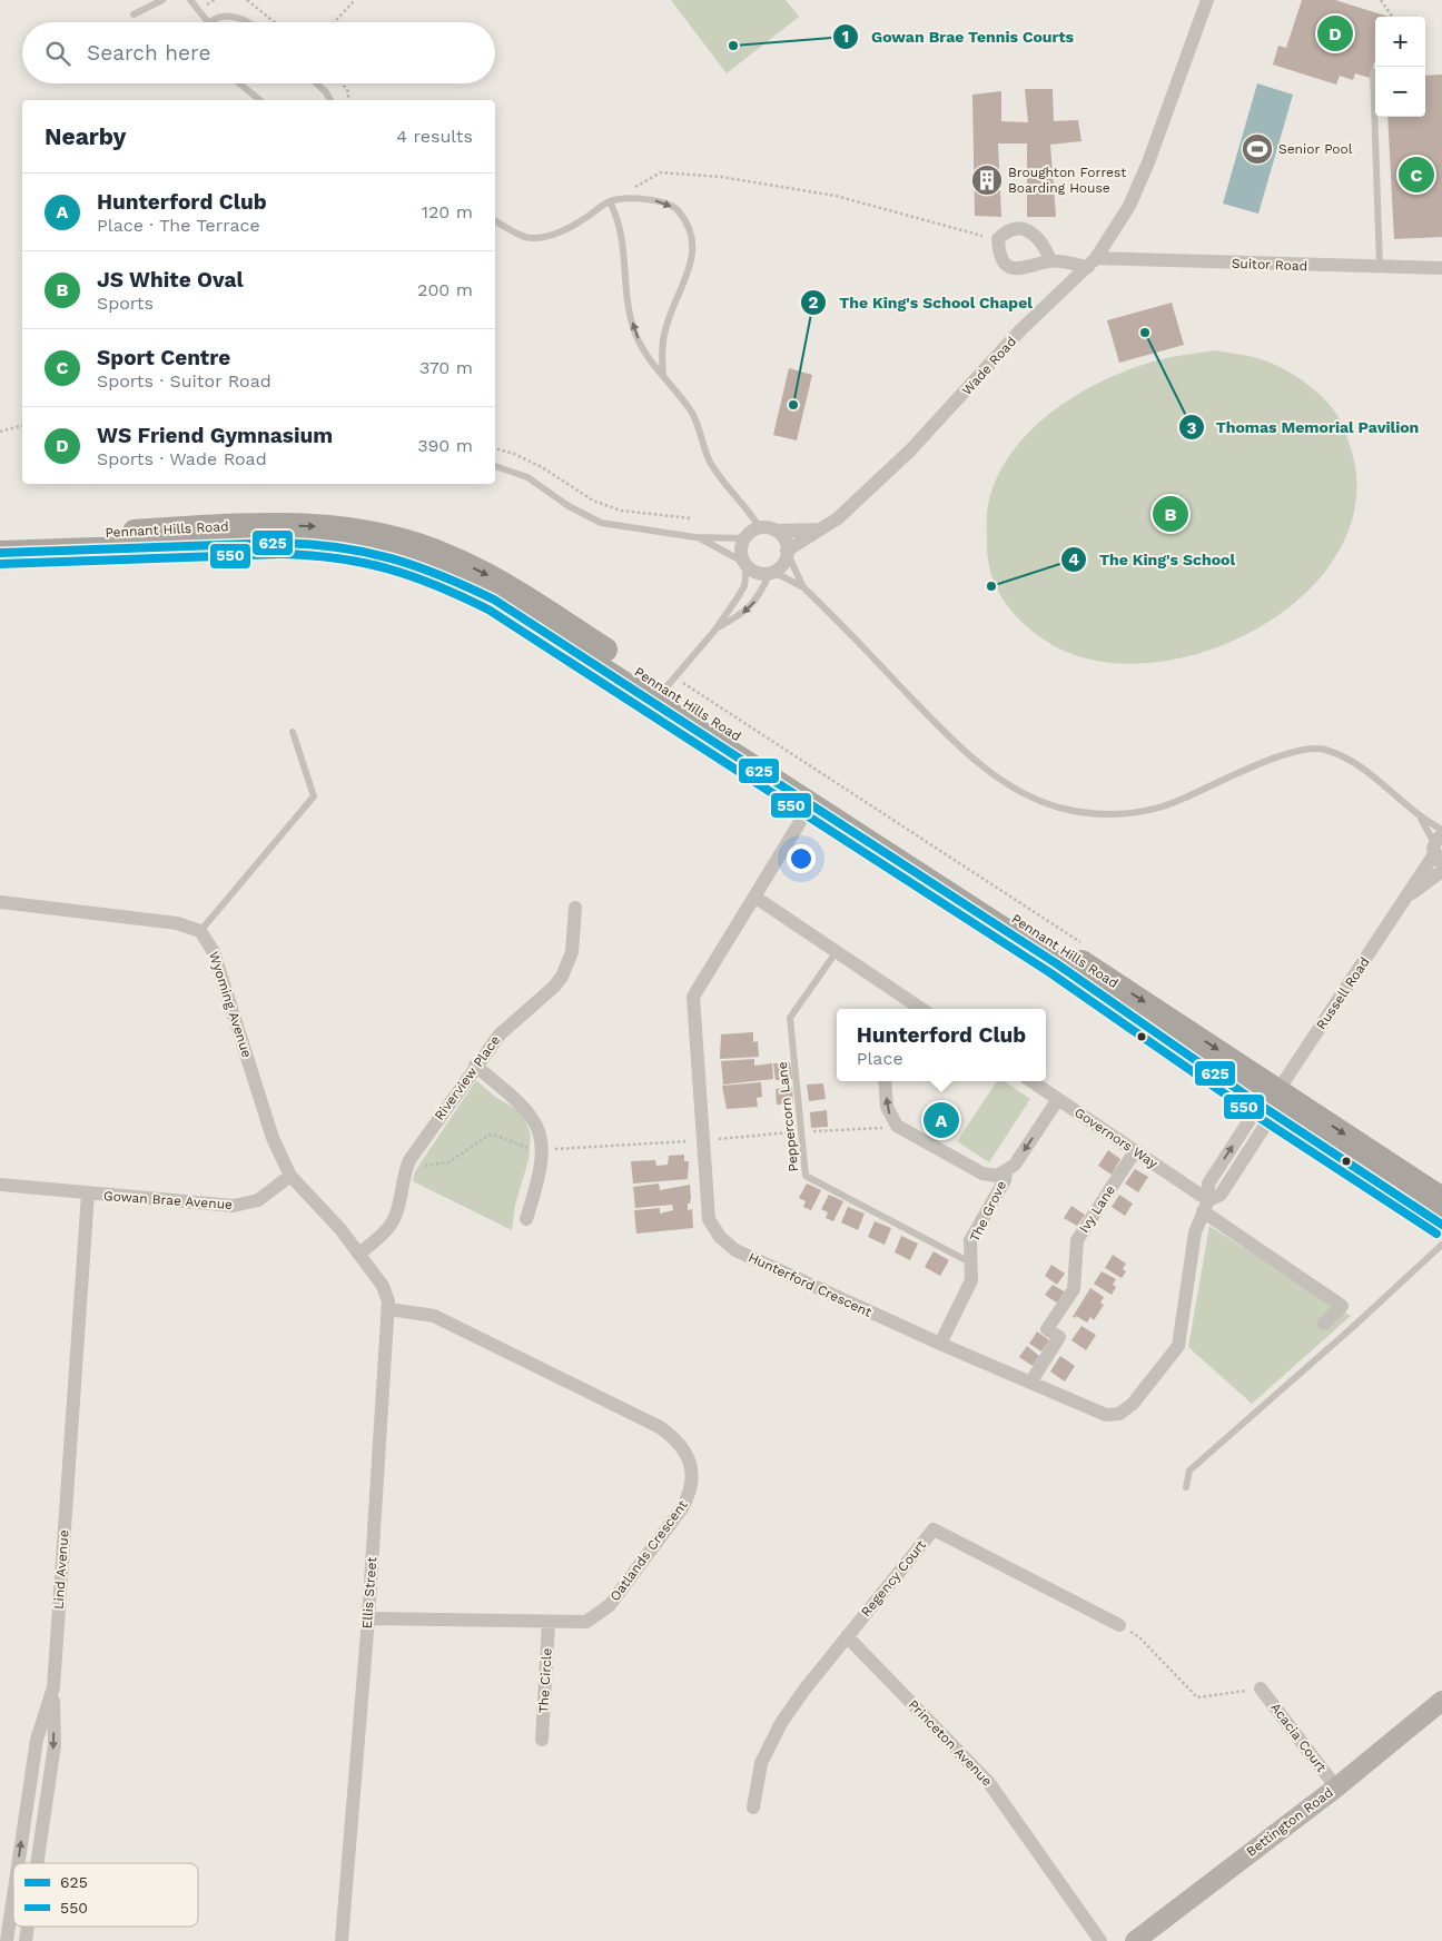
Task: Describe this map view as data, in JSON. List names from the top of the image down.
{
  "streets": {
    "highway": ["Pennant Hills Road"],
    "main road": ["Bettington Road"],
    "street": [
      "Suitor Road",
      "Wade Road",
      "Russell Road",
      "Wyoming Avenue",
      "Riverview Place",
      "Governors Way",
      "Gowan Brae Avenue",
      "Ivy Lane",
      "The Grove",
      "Hunterford Crescent",
      "Oatlands Crescent",
      "Lind Avenue",
      "Regency Court",
      "Ellis Street",
      "The Circle",
      "Acacia Court",
      "Princeton Avenue"
    ],
    "lane": ["Peppercorn Lane"]
  },
  "crossings": [
    ["Suitor Road", "Wade Road"],
    ["Pennant Hills Road", "Russell Road"],
    ["Pennant Hills Road", "Hunterford Crescent"],
    ["Wyoming Avenue", "Gowan Brae Avenue"],
    ["Riverview Place", "Ellis Street"],
    ["Peppercorn Lane", "The Grove"],
    ["Governors Way", "Ivy Lane"],
    ["Governors Way", "The Grove"],
    ["Governors Way", "Hunterford Crescent"],
    ["Gowan Brae Avenue", "Lind Avenue"],
    ["Ivy Lane", "Hunterford Crescent"],
    ["The Grove", "Hunterford Crescent"],
    ["Oatlands Crescent", "Ellis Street"],
    ["Oatlands Crescent", "The Circle"],
    ["Regency Court", "Princeton Avenue"],
    ["Acacia Court", "Bettington Road"]
  ],
  "places": {
    "other": [
      "Gowan Brae Tennis Courts",
      "Thomas Memorial Pavilion",
      "The King's School Chapel",
      "The King's School"
    ],
    "sports": ["Senior Pool"],
    "building": ["Broughton Forrest Boarding House"]
  },
  "lines": ["transit line 625", "transit line 550"],
  "legend": ["625", "550"],
  "page": {
    "pins": [
      "D",
      "C",
      "B",
      "A"
    ],
    "map_buttons": ["+", "−"],
    "search": "Search here",
    "heading": ["Nearby", "4 results"],
    "list": [
      {
        "mark": "A",
        "name": "Hunterford Club",
        "note": "Place · The Terrace",
        "value": "120 m"
      },
      {
        "mark": "B",
        "name": "JS White Oval",
        "note": "Sports",
        "value": "200 m"
      },
      {
        "mark": "C",
        "name": "Sport Centre",
        "note": "Sports · Suitor Road",
        "value": "370 m"
      },
      {
        "mark": "D",
        "name": "WS Friend Gymnasium",
        "note": "Sports · Wade Road",
        "value": "390 m"
      }
    ],
    "popup": ["Hunterford Club", "Place"]
  }
}
